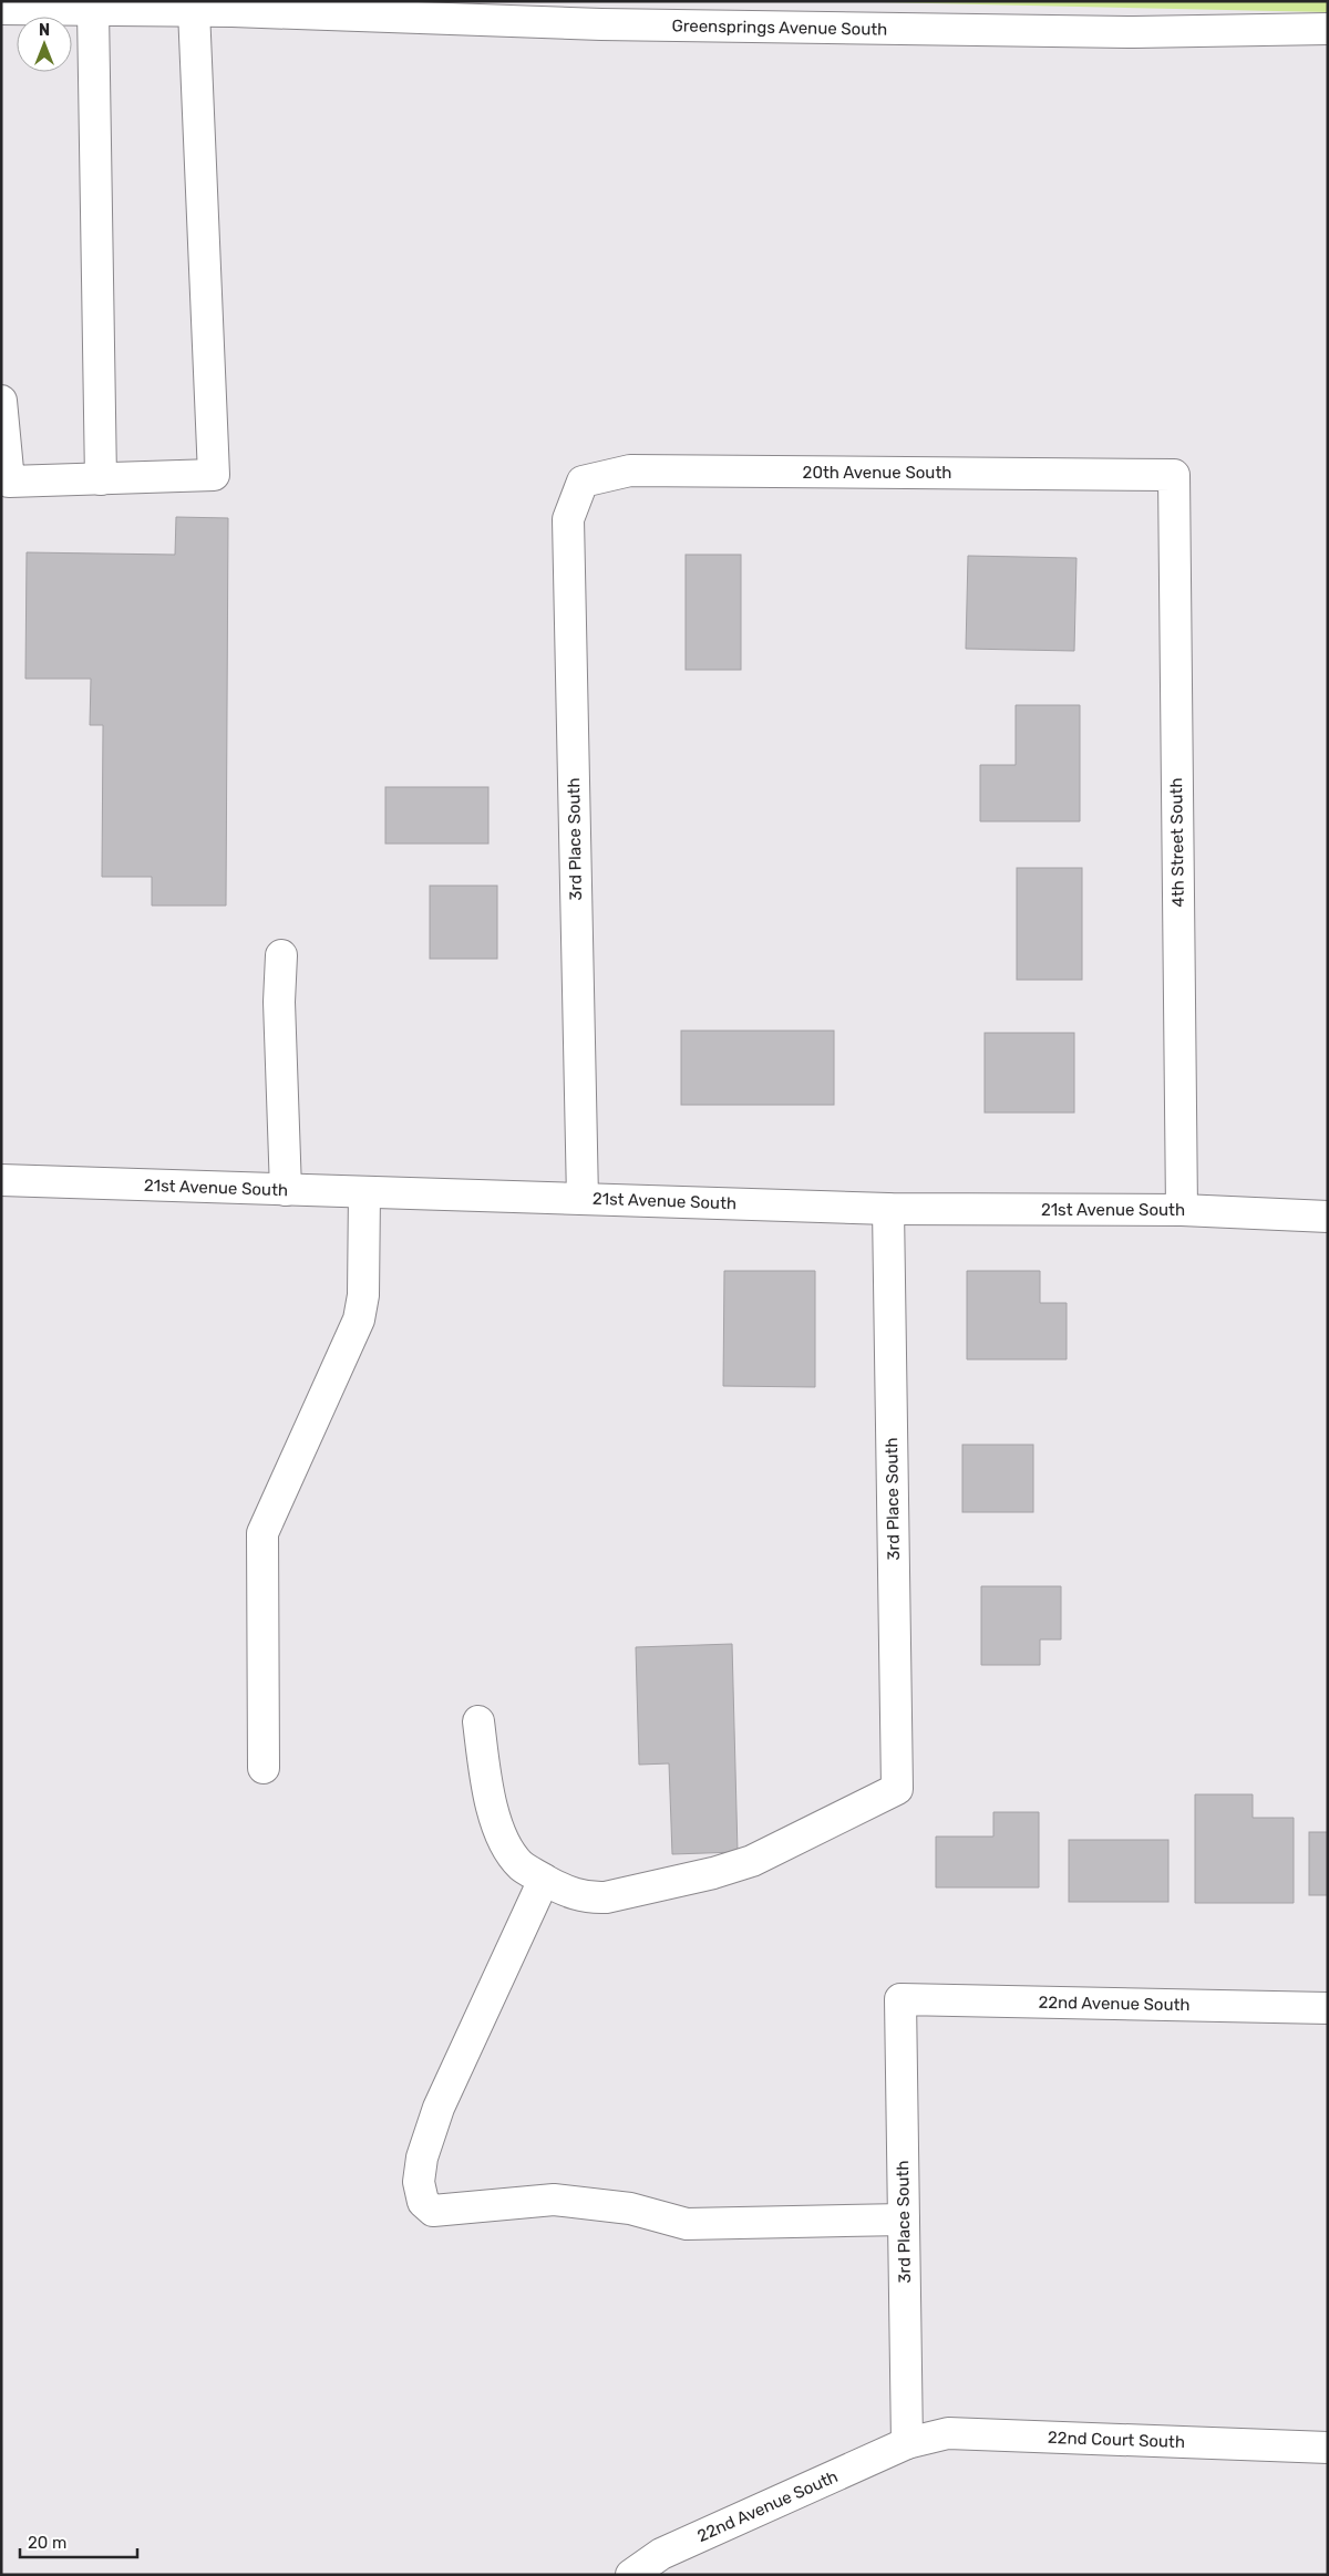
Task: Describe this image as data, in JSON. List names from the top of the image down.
{
  "streets": {
    "street": [
      "Greensprings Avenue South",
      "20th Avenue South",
      "3rd Place South",
      "4th Street South",
      "21st Avenue South",
      "22nd Avenue South",
      "22nd Court South"
    ]
  },
  "crossings": [
    ["20th Avenue South", "3rd Place South"],
    ["20th Avenue South", "4th Street South"],
    ["3rd Place South", "21st Avenue South"],
    ["3rd Place South", "22nd Avenue South"],
    ["3rd Place South", "22nd Court South"],
    ["4th Street South", "21st Avenue South"],
    ["22nd Avenue South", "22nd Court South"]
  ],
  "scale_bar": "20 m",
  "north": "top"
}
